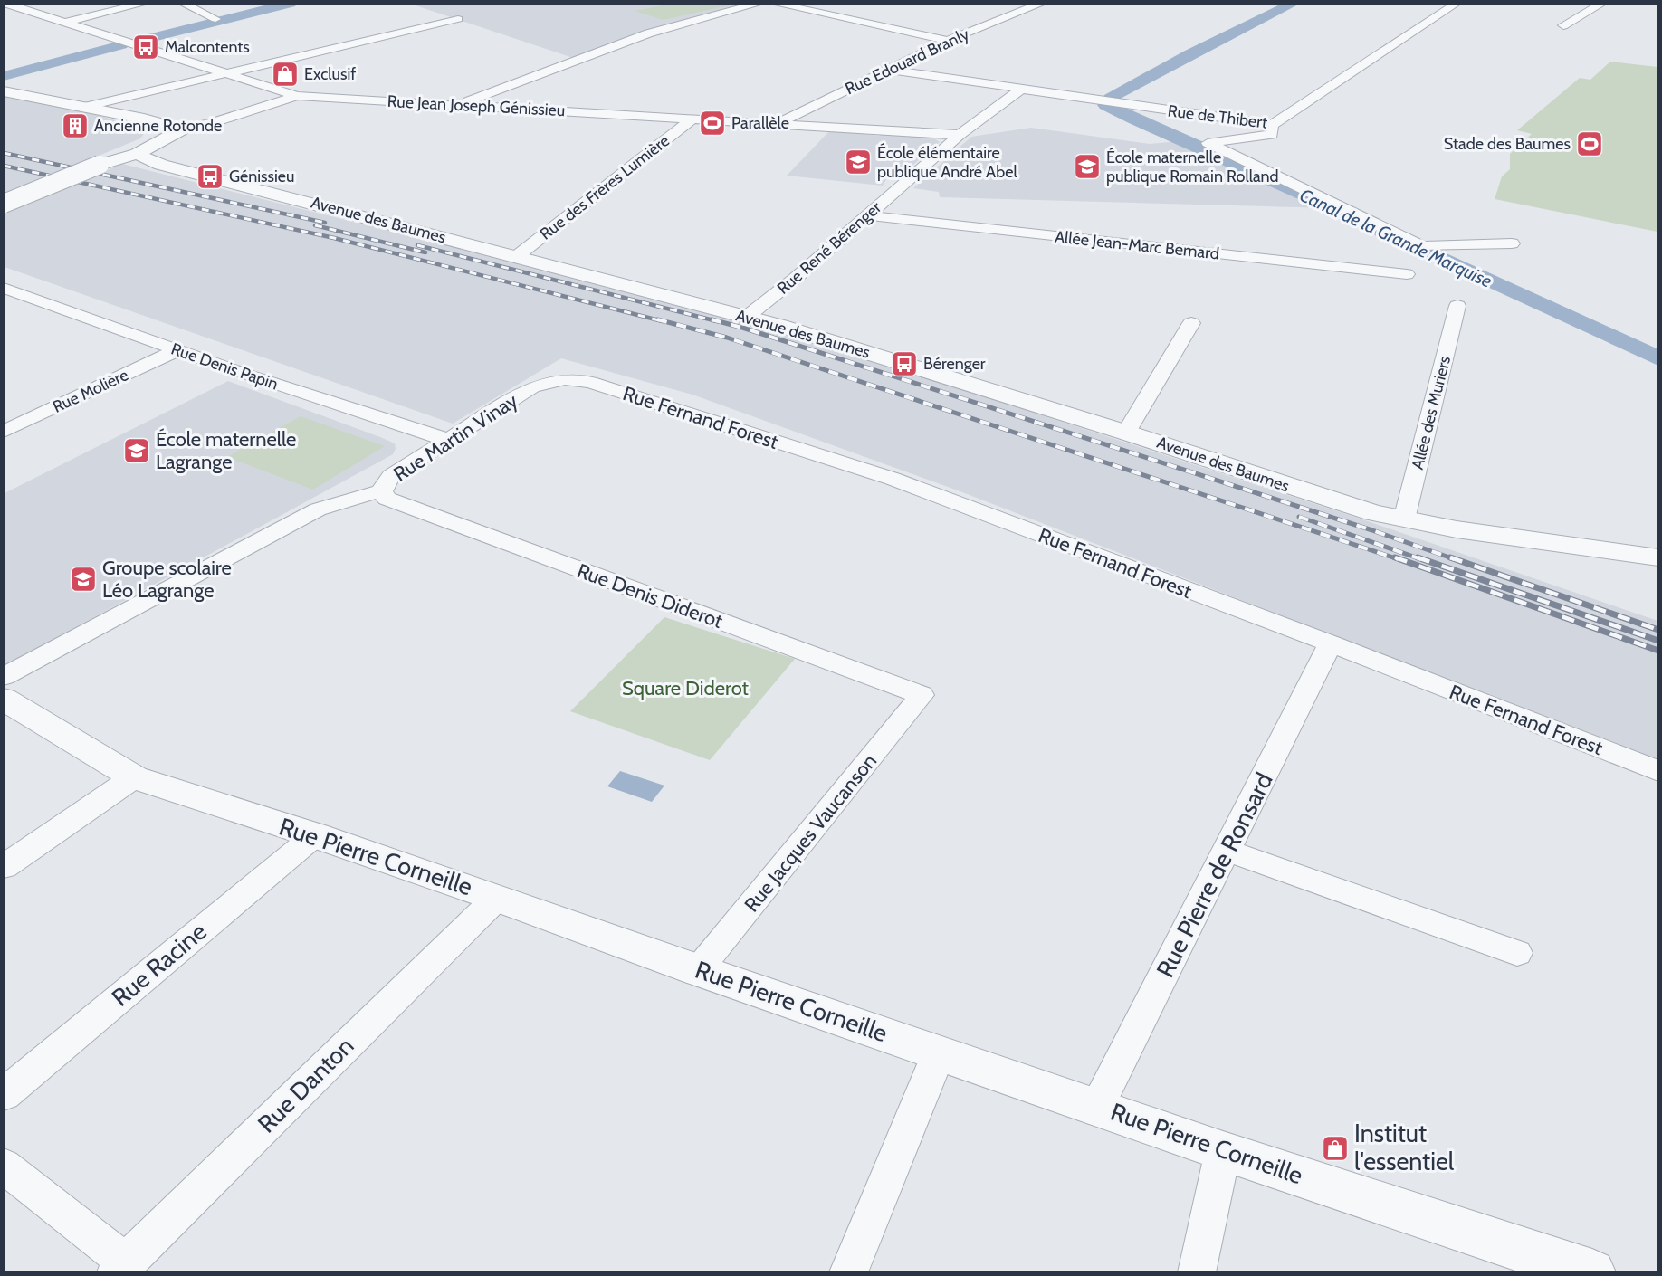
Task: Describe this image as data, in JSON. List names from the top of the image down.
{
  "streets": {
    "street": [
      "Rue Edouard Branly",
      "Rue Jean Joseph Génissieu",
      "Rue de Thibert",
      "Rue des Frères Lumière",
      "Avenue des Baumes",
      "Allée Jean-Marc Bernard",
      "Rue René Bérenger",
      "Rue Denis Papin",
      "Rue Molière",
      "Allée des Muriers",
      "Rue Fernand Forest",
      "Rue Martin Vinay",
      "Rue Denis Diderot",
      "Rue Jacques Vaucanson",
      "Rue Pierre Corneille",
      "Rue Pierre de Ronsard",
      "Rue Racine",
      "Rue Danton"
    ]
  },
  "crossings": [
    ["Rue Edouard Branly", "Rue Jean Joseph Génissieu"],
    ["Rue Edouard Branly", "Rue de Thibert"],
    ["Rue Jean Joseph Génissieu", "Rue des Frères Lumière"],
    ["Rue Jean Joseph Génissieu", "Rue René Bérenger"],
    ["Rue des Frères Lumière", "Avenue des Baumes"],
    ["Avenue des Baumes", "Rue René Bérenger"],
    ["Avenue des Baumes", "Allée des Muriers"],
    ["Allée Jean-Marc Bernard", "Rue René Bérenger"],
    ["Rue Denis Papin", "Rue Molière"],
    ["Rue Denis Papin", "Rue Martin Vinay"],
    ["Rue Fernand Forest", "Rue Martin Vinay"],
    ["Rue Fernand Forest", "Rue Pierre de Ronsard"],
    ["Rue Martin Vinay", "Rue Denis Diderot"],
    ["Rue Denis Diderot", "Rue Jacques Vaucanson"],
    ["Rue Jacques Vaucanson", "Rue Pierre Corneille"],
    ["Rue Pierre Corneille", "Rue Pierre de Ronsard"],
    ["Rue Pierre Corneille", "Rue Racine"],
    ["Rue Pierre Corneille", "Rue Danton"]
  ],
  "water": ["Canal de la Grande Marquise"],
  "parks": ["Square Diderot"],
  "places": {
    "bus stop": ["Malcontents", "Génissieu", "Bérenger"],
    "shop": ["Exclusif", "Institut l'essentiel"],
    "sports": ["Parallèle", "Stade des Baumes"],
    "building": ["Ancienne Rotonde"],
    "school or university": [
      "École élémentaire publique André Abel",
      "École maternelle publique Romain Rolland",
      "École maternelle Lagrange",
      "Groupe scolaire Léo Lagrange"
    ]
  }
}
